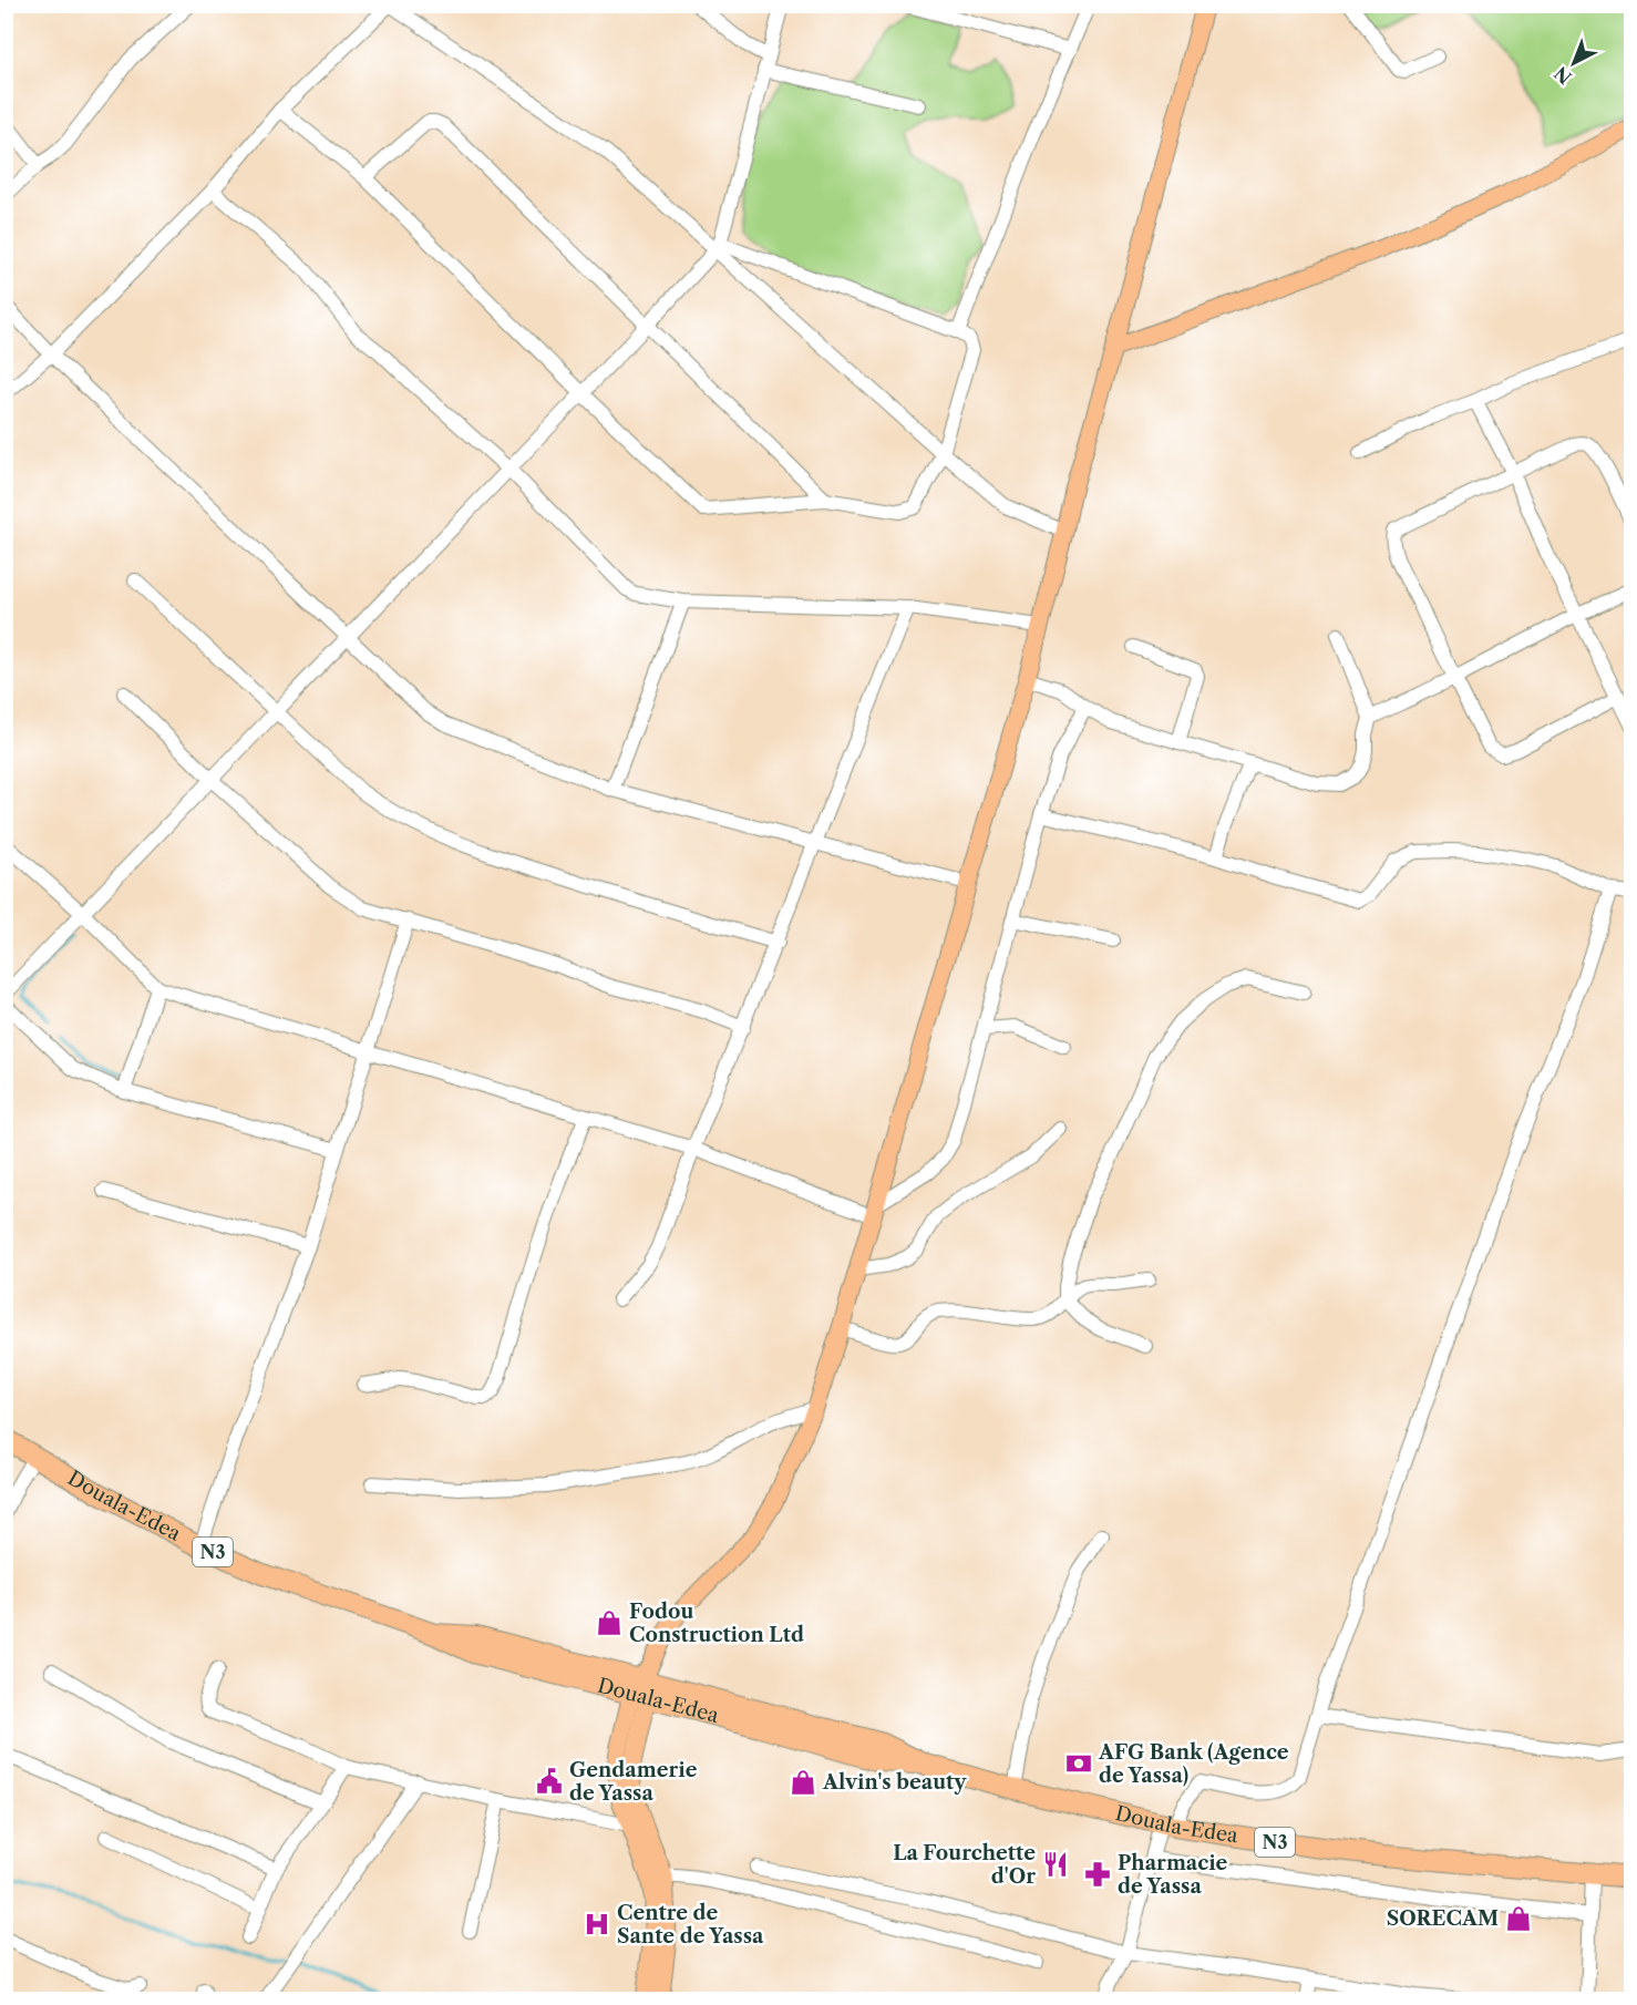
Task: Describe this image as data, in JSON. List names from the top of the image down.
{
  "streets": {
    "highway": ["Douala-Edea", "N3"]
  },
  "places": {
    "shop": ["Fodou Construction Ltd", "Alvin's beauty", "SORECAM"],
    "bank": ["AFG Bank (Agence de Yassa)"],
    "public building": ["Gendamerie de Yassa"],
    "restaurant": ["La Fourchette d'Or"],
    "pharmacy": ["Pharmacie de Yassa"],
    "hospital": ["Centre de Sante de Yassa"]
  },
  "north": "bottom left"
}
